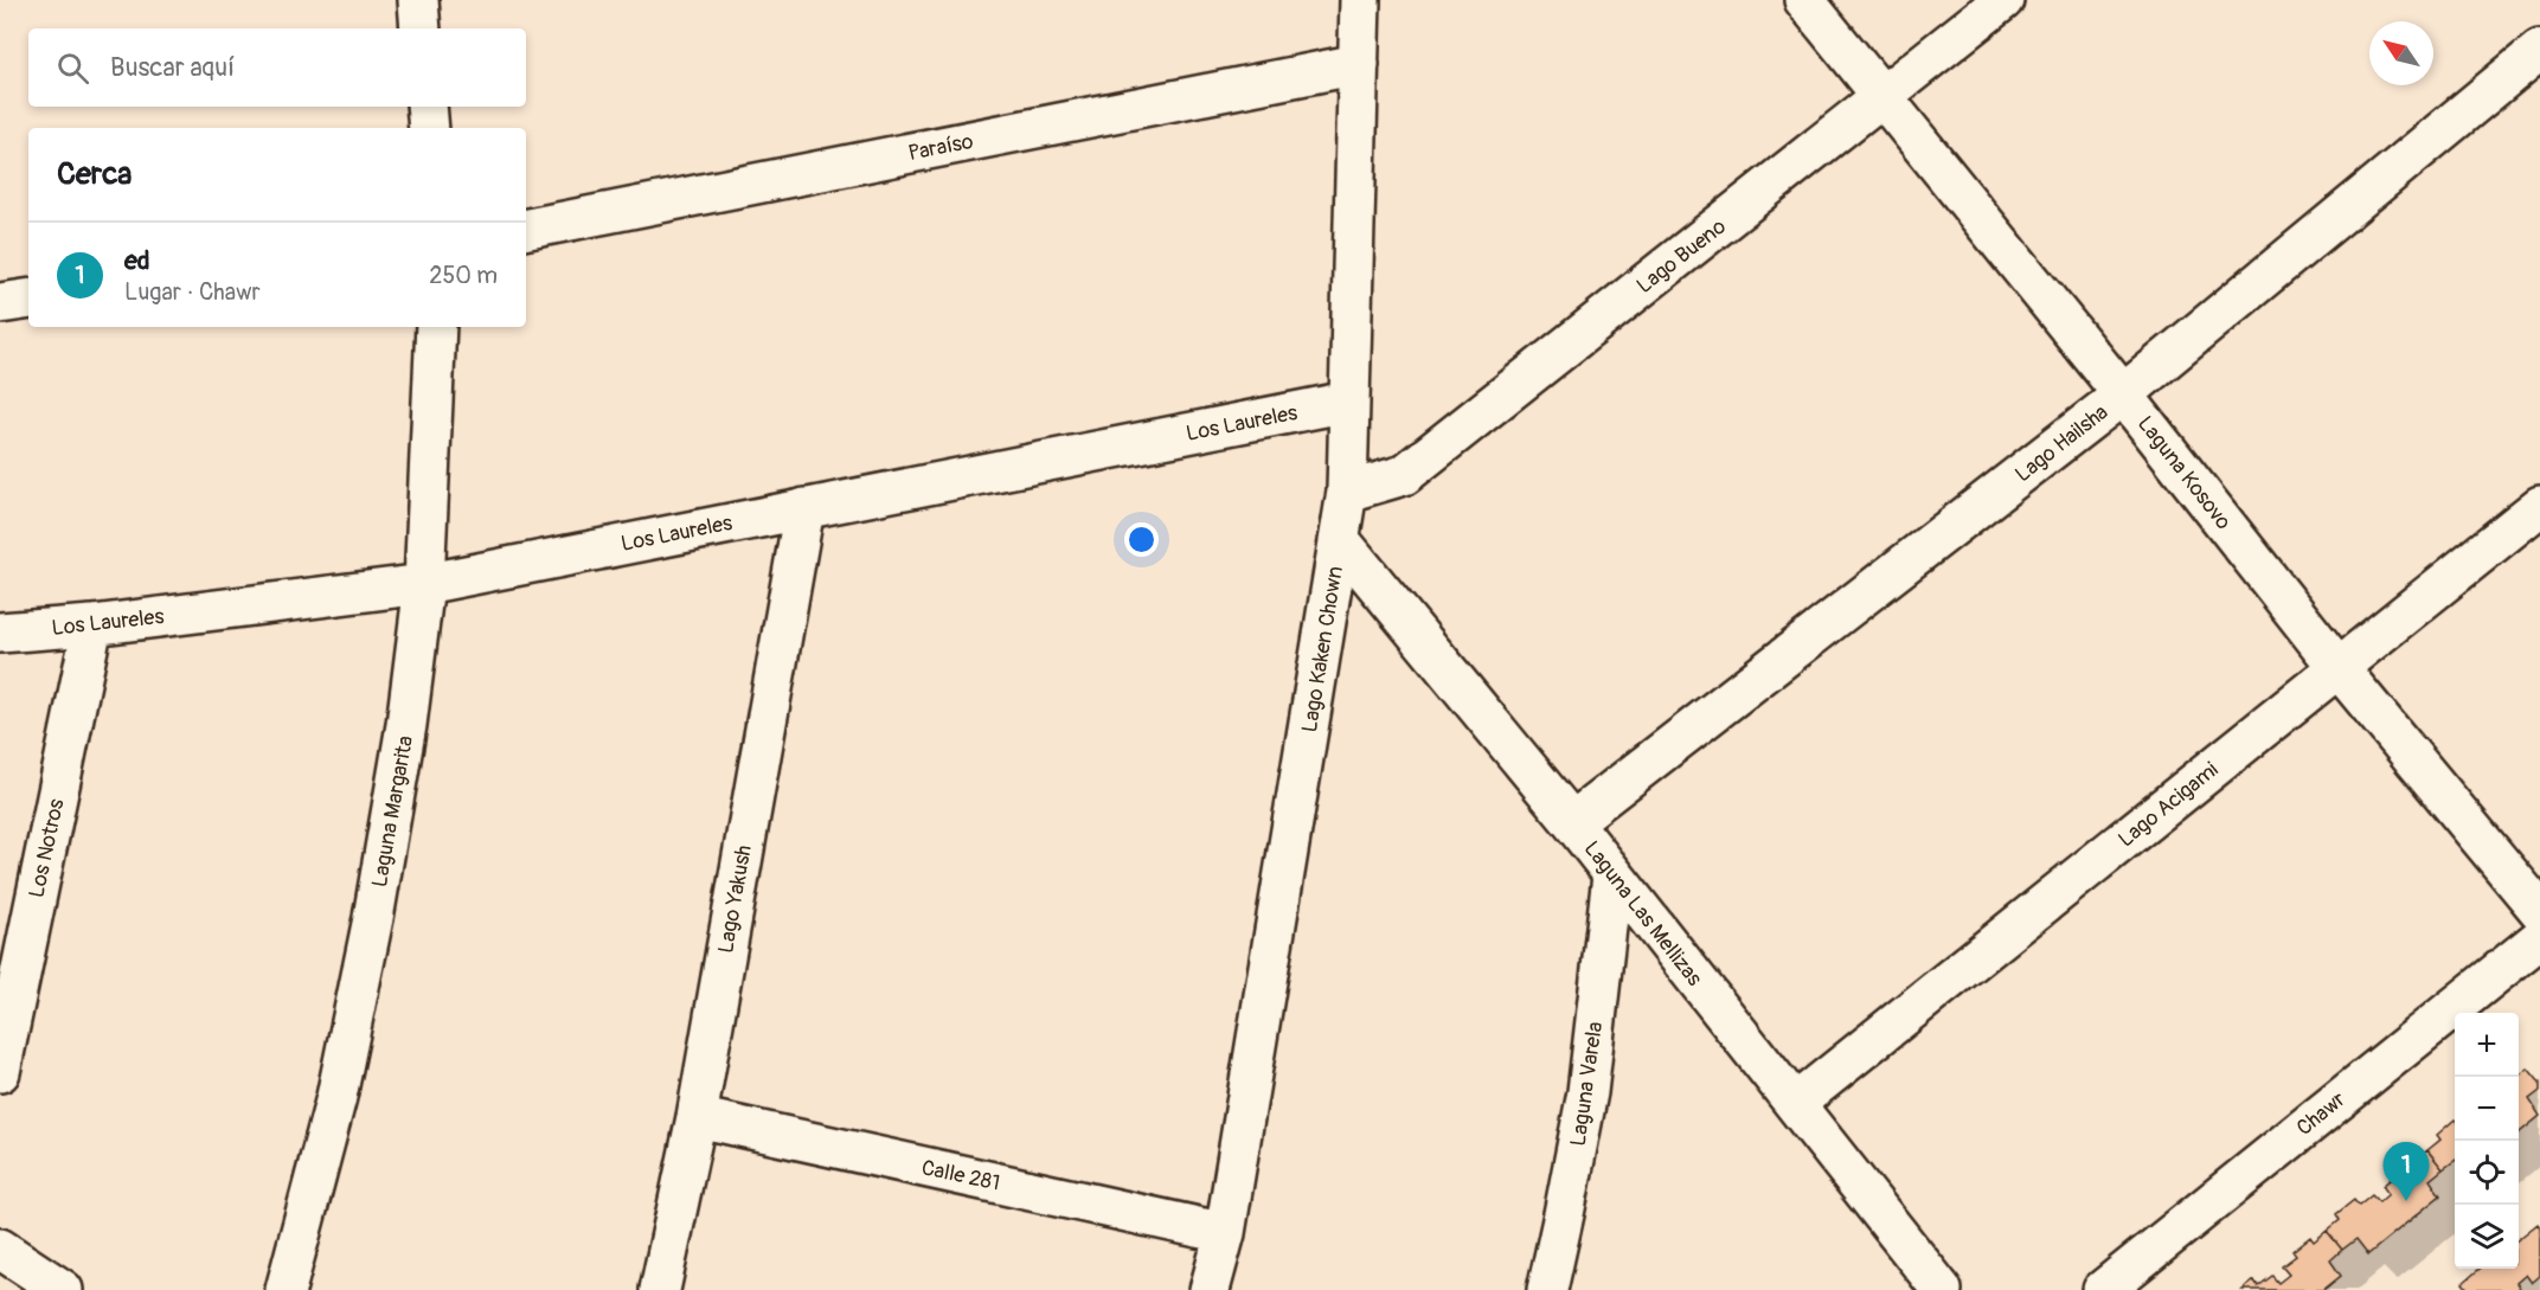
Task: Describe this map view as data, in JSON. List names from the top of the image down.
{
  "streets": {
    "street": [
      "Paraíso",
      "Lago Bueno",
      "Los Laureles",
      "Lago Hailsha",
      "Laguna Kosovo",
      "Lago Kaken Chown",
      "Lago Acigami",
      "Laguna Margarita",
      "Los Notros",
      "Lago Yakush",
      "Laguna Las Mellizas",
      "Laguna Varela",
      "Chawr",
      "Calle 281"
    ]
  },
  "crossings": [
    ["Paraíso", "Lago Kaken Chown"],
    ["Lago Bueno", "Laguna Kosovo"],
    ["Lago Bueno", "Lago Kaken Chown"],
    ["Los Laureles", "Lago Kaken Chown"],
    ["Los Laureles", "Laguna Margarita"],
    ["Los Laureles", "Los Notros"],
    ["Los Laureles", "Lago Yakush"],
    ["Lago Hailsha", "Laguna Kosovo"],
    ["Lago Hailsha", "Laguna Las Mellizas"],
    ["Laguna Kosovo", "Lago Acigami"],
    ["Lago Kaken Chown", "Laguna Las Mellizas"],
    ["Lago Kaken Chown", "Calle 281"],
    ["Lago Acigami", "Laguna Las Mellizas"],
    ["Lago Yakush", "Calle 281"],
    ["Laguna Las Mellizas", "Laguna Varela"]
  ],
  "north": "top left",
  "page": {
    "search": "Buscar aquí",
    "heading": "Cerca",
    "list": [
      {
        "mark": "1",
        "name": "ed",
        "note": "Lugar · Chawr",
        "value": "250 m"
      }
    ],
    "map_buttons": ["+", "−"],
    "pins": "1"
  }
}
